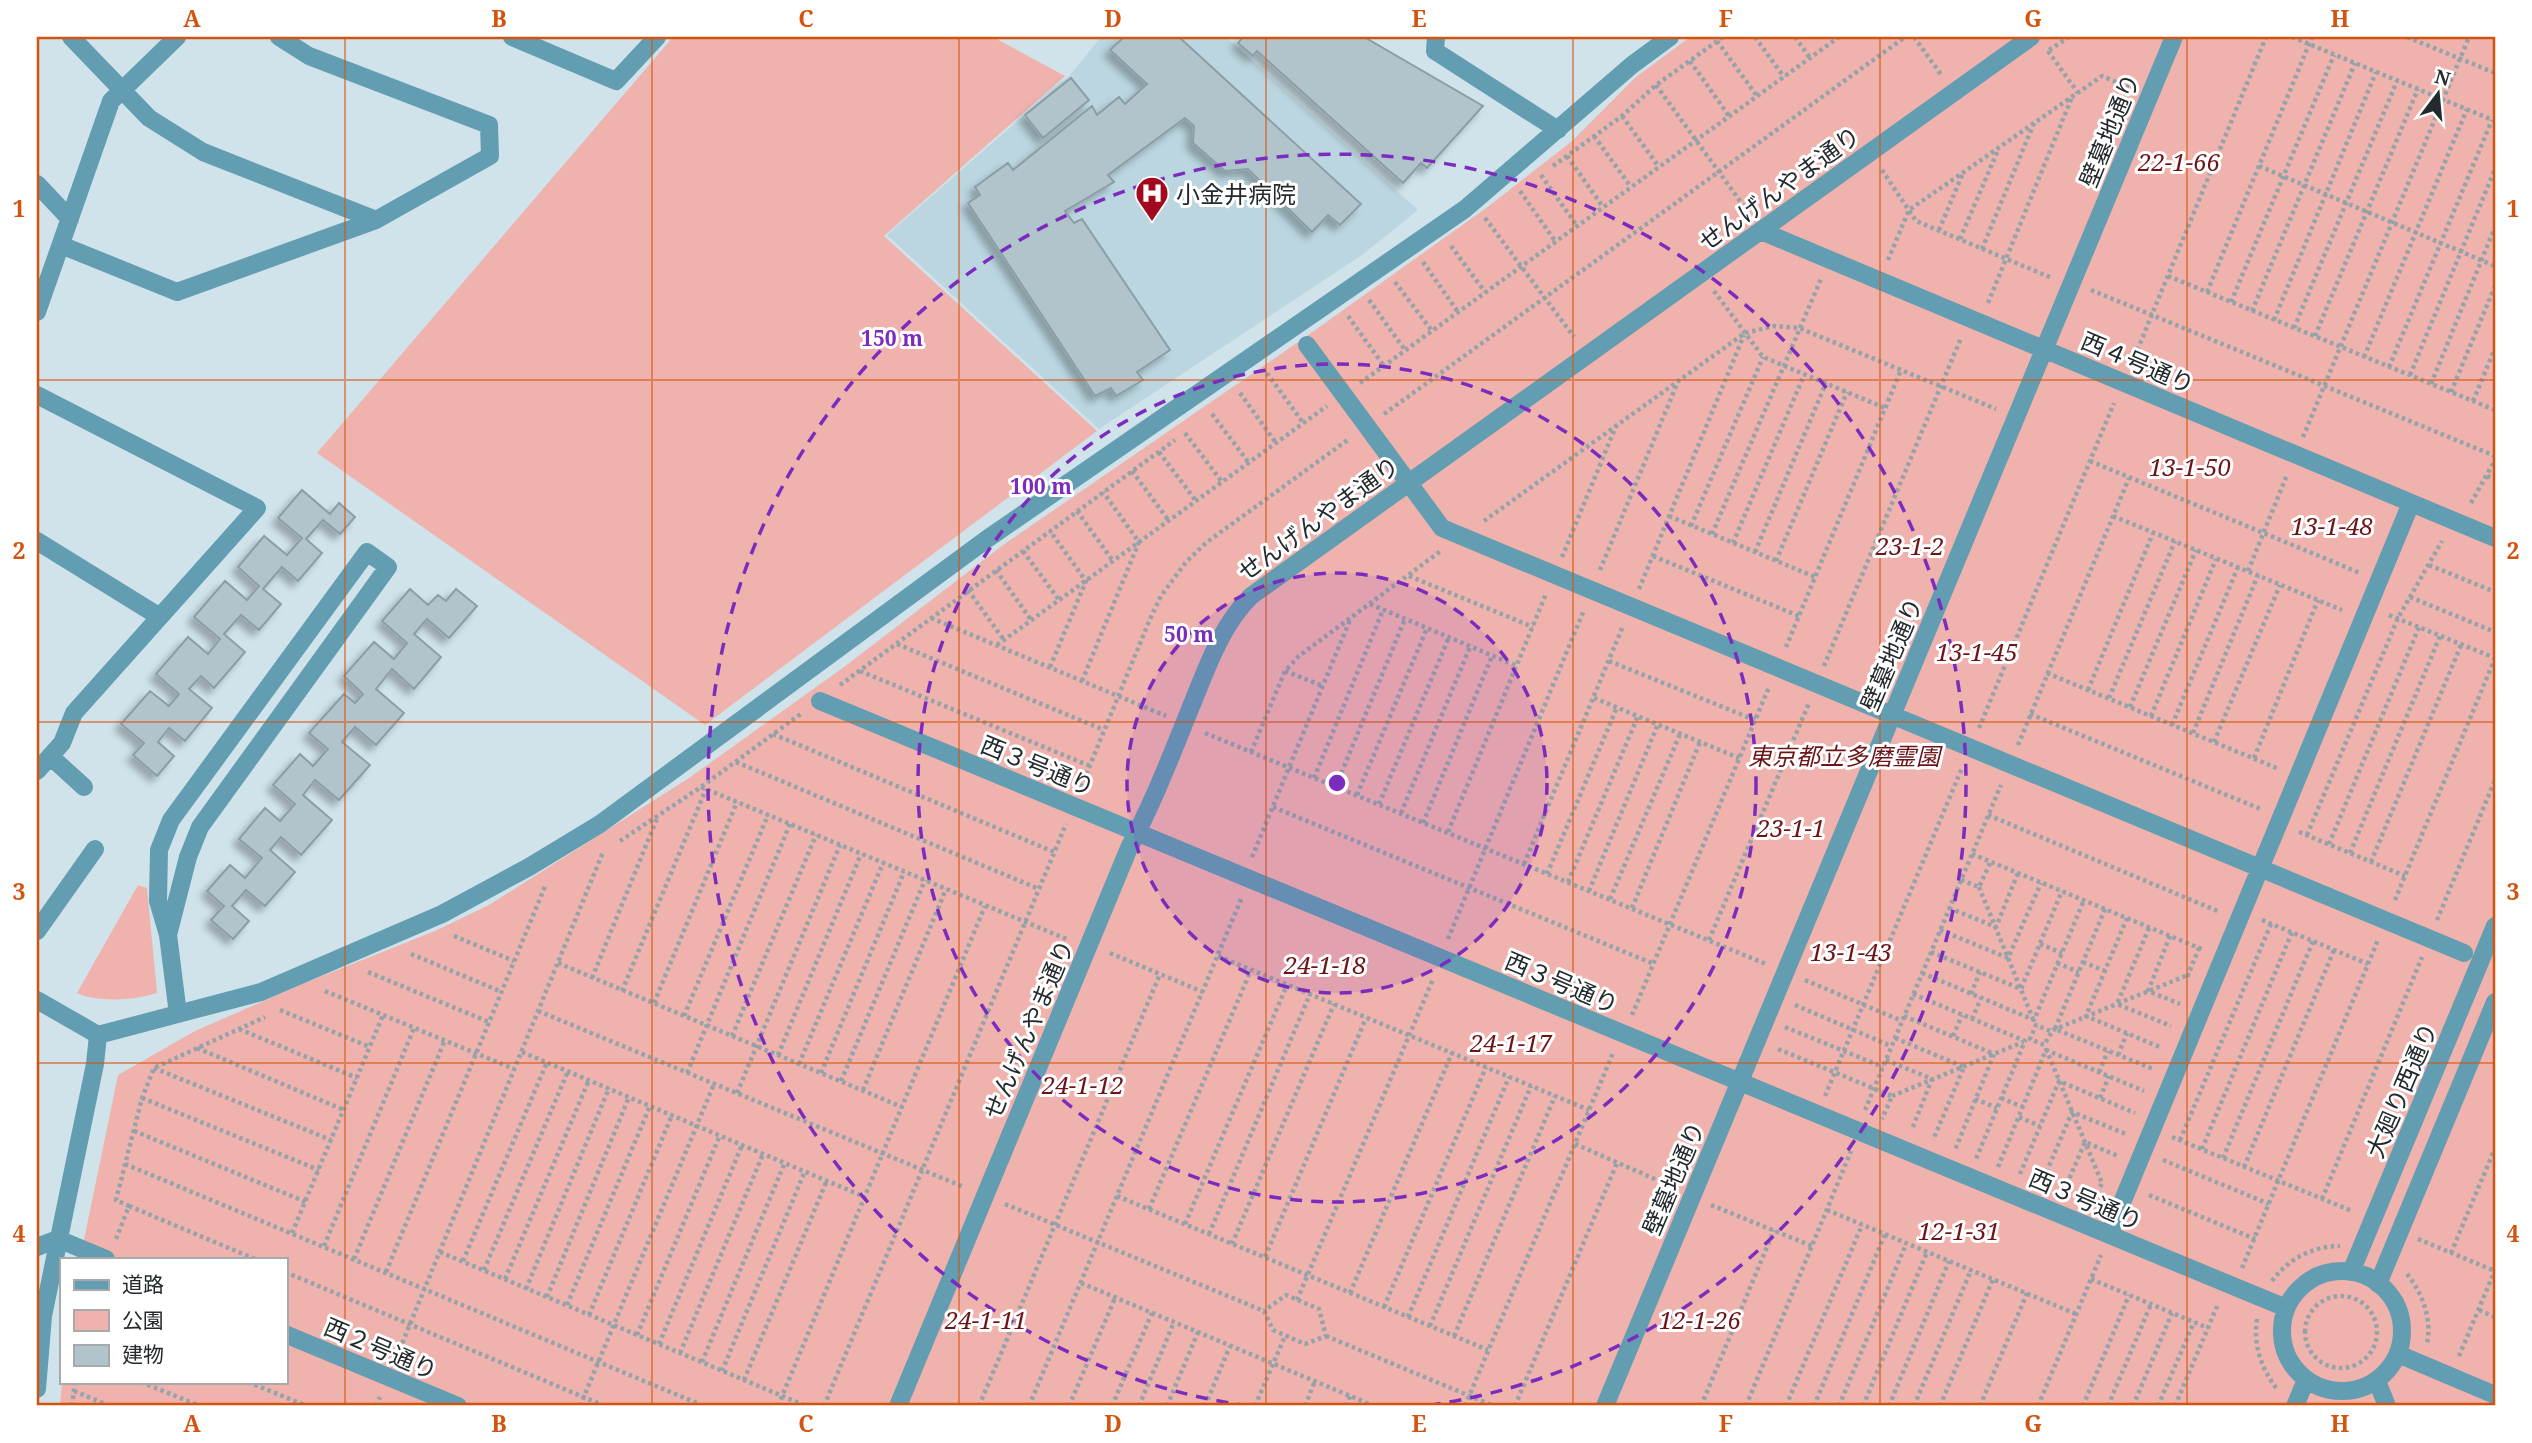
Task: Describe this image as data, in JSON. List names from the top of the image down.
{
  "streets": {
    "street": [
      "壁墓地通り",
      "せんげんやま通り",
      "西４号通り",
      "西３号通り",
      "大廻り西通り",
      "西２号通り"
    ]
  },
  "crossings": [
    ["壁墓地通り", "西４号通り"],
    ["壁墓地通り", "西３号通り"],
    ["せんげんやま通り", "西４号通り"],
    ["せんげんやま通り", "西３号通り"]
  ],
  "parks": [
    "22-1-66",
    "13-1-50",
    "13-1-48",
    "23-1-2",
    "13-1-45",
    "東京都立多磨霊園",
    "23-1-1",
    "13-1-43",
    "24-1-18",
    "24-1-17",
    "24-1-12",
    "12-1-31",
    "24-1-11",
    "12-1-26"
  ],
  "places": {
    "hospital": ["小金井病院"]
  },
  "legend": ["道路", "公園", "建物"],
  "north": "top",
  "grid": {
    "columns": [
      "A",
      "B",
      "C",
      "D",
      "E",
      "F",
      "G",
      "H"
    ],
    "rows": [
      "1",
      "2",
      "3",
      "4"
    ]
  },
  "rings": ["150 m", "100 m", "50 m"]
}
